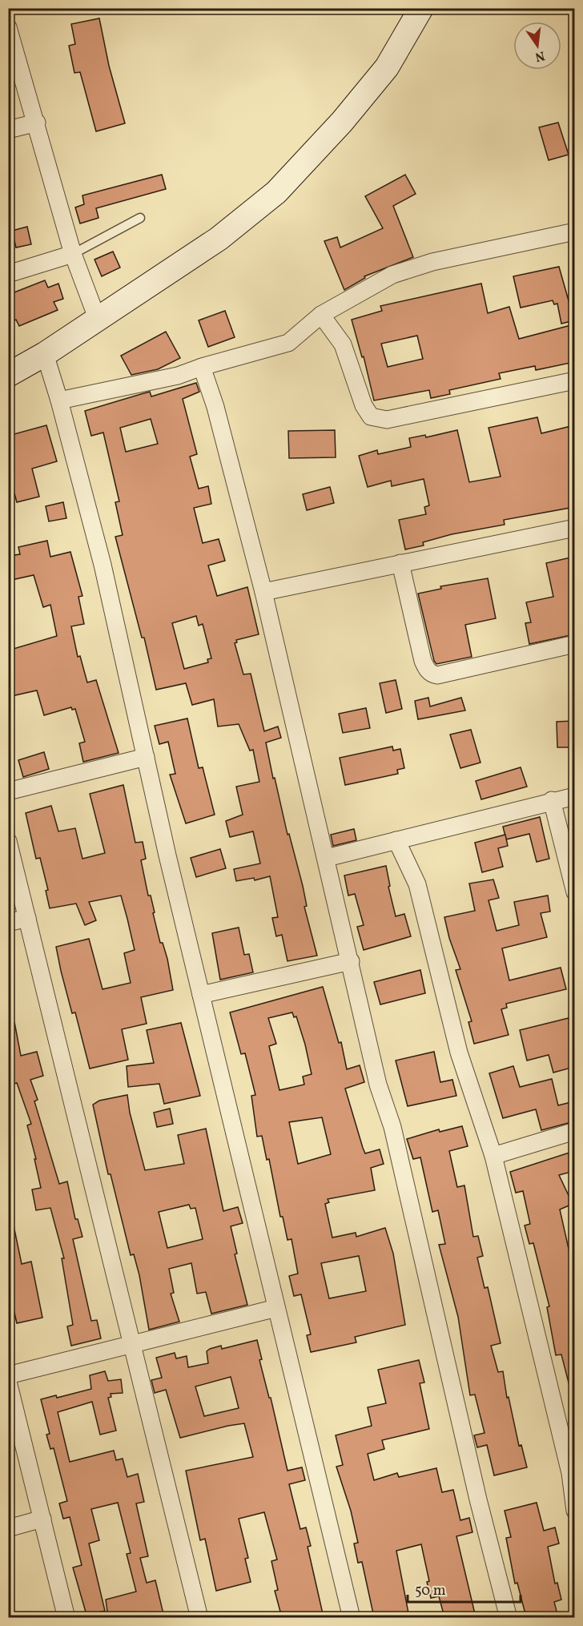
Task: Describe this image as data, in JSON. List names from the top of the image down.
{
  "scale_bar": "50 m",
  "north": "bottom"
}
